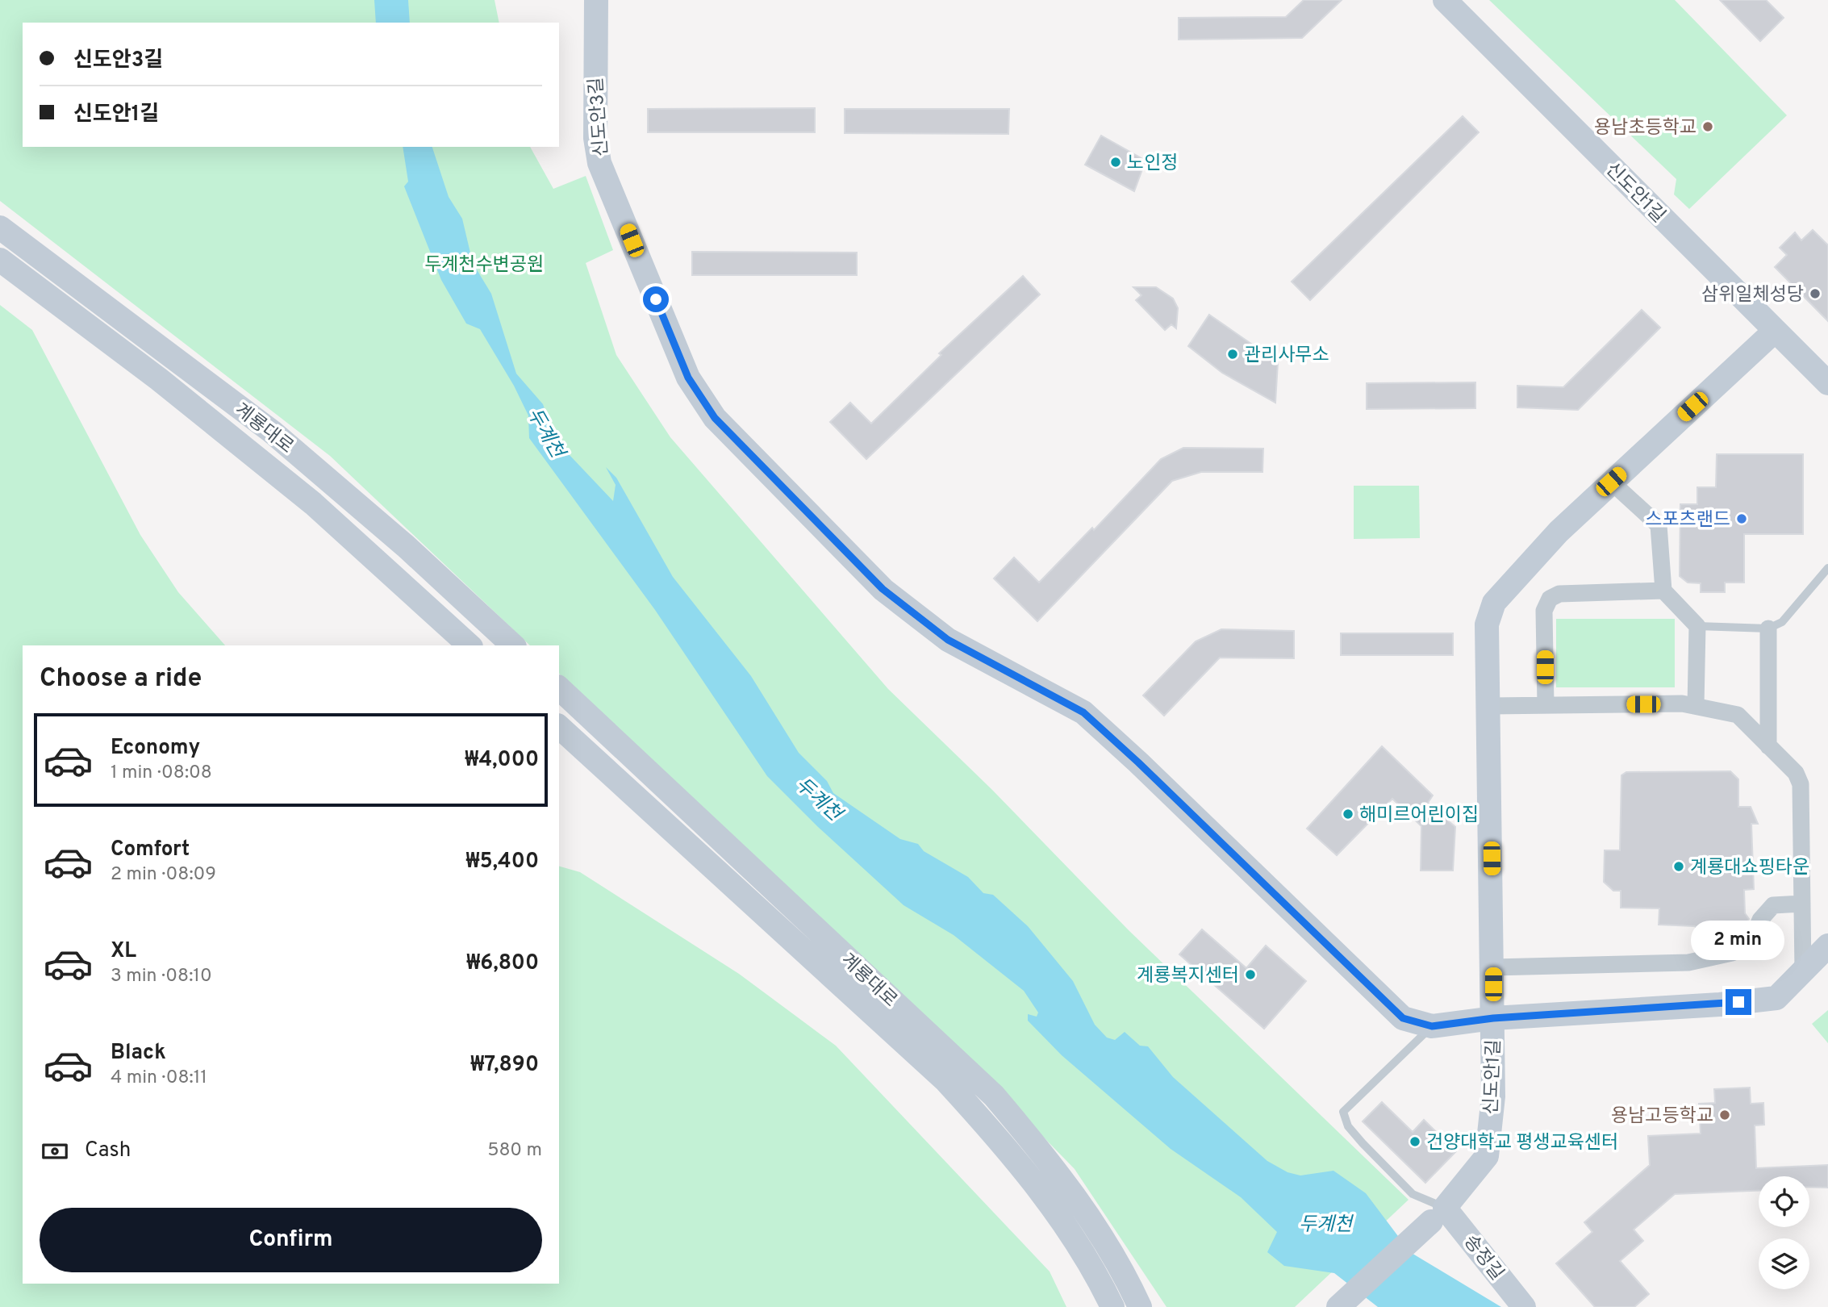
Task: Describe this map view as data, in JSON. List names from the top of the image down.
{
  "streets": {
    "street": [
      "신도안3길",
      "신도안1길",
      "계룡대로",
      "송정길"
    ]
  },
  "crossings": [
    ["신도안3길", "신도안1길"],
    ["신도안1길", "송정길"]
  ],
  "water": ["두계천"],
  "parks": ["두계천수변공원"],
  "places": [
    "용남초등학교",
    "노인정",
    "삼위일체성당",
    "관리사무소",
    "스포츠랜드",
    "해미르어린이집",
    "계룡대쇼핑타운",
    "계룡복지센터",
    "용남고등학교",
    "건양대학교 평생교육센터"
  ],
  "page": {
    "banner": ["신도안3길", "신도안1길"],
    "heading": "Choose a ride",
    "list": [
      {
        "name": "Economy",
        "note": "1 min · 08:08",
        "value": "₩4,000"
      },
      {
        "name": "Comfort",
        "note": "2 min · 08:09",
        "value": "₩5,400"
      },
      {
        "name": "XL",
        "note": "3 min · 08:10",
        "value": "₩6,800"
      },
      {
        "name": "Black",
        "note": "4 min · 08:11",
        "value": "₩7,890"
      }
    ],
    "bubble": "2 min",
    "pay": ["Cash", "580 m"],
    "buttons": "Confirm"
  }
}
